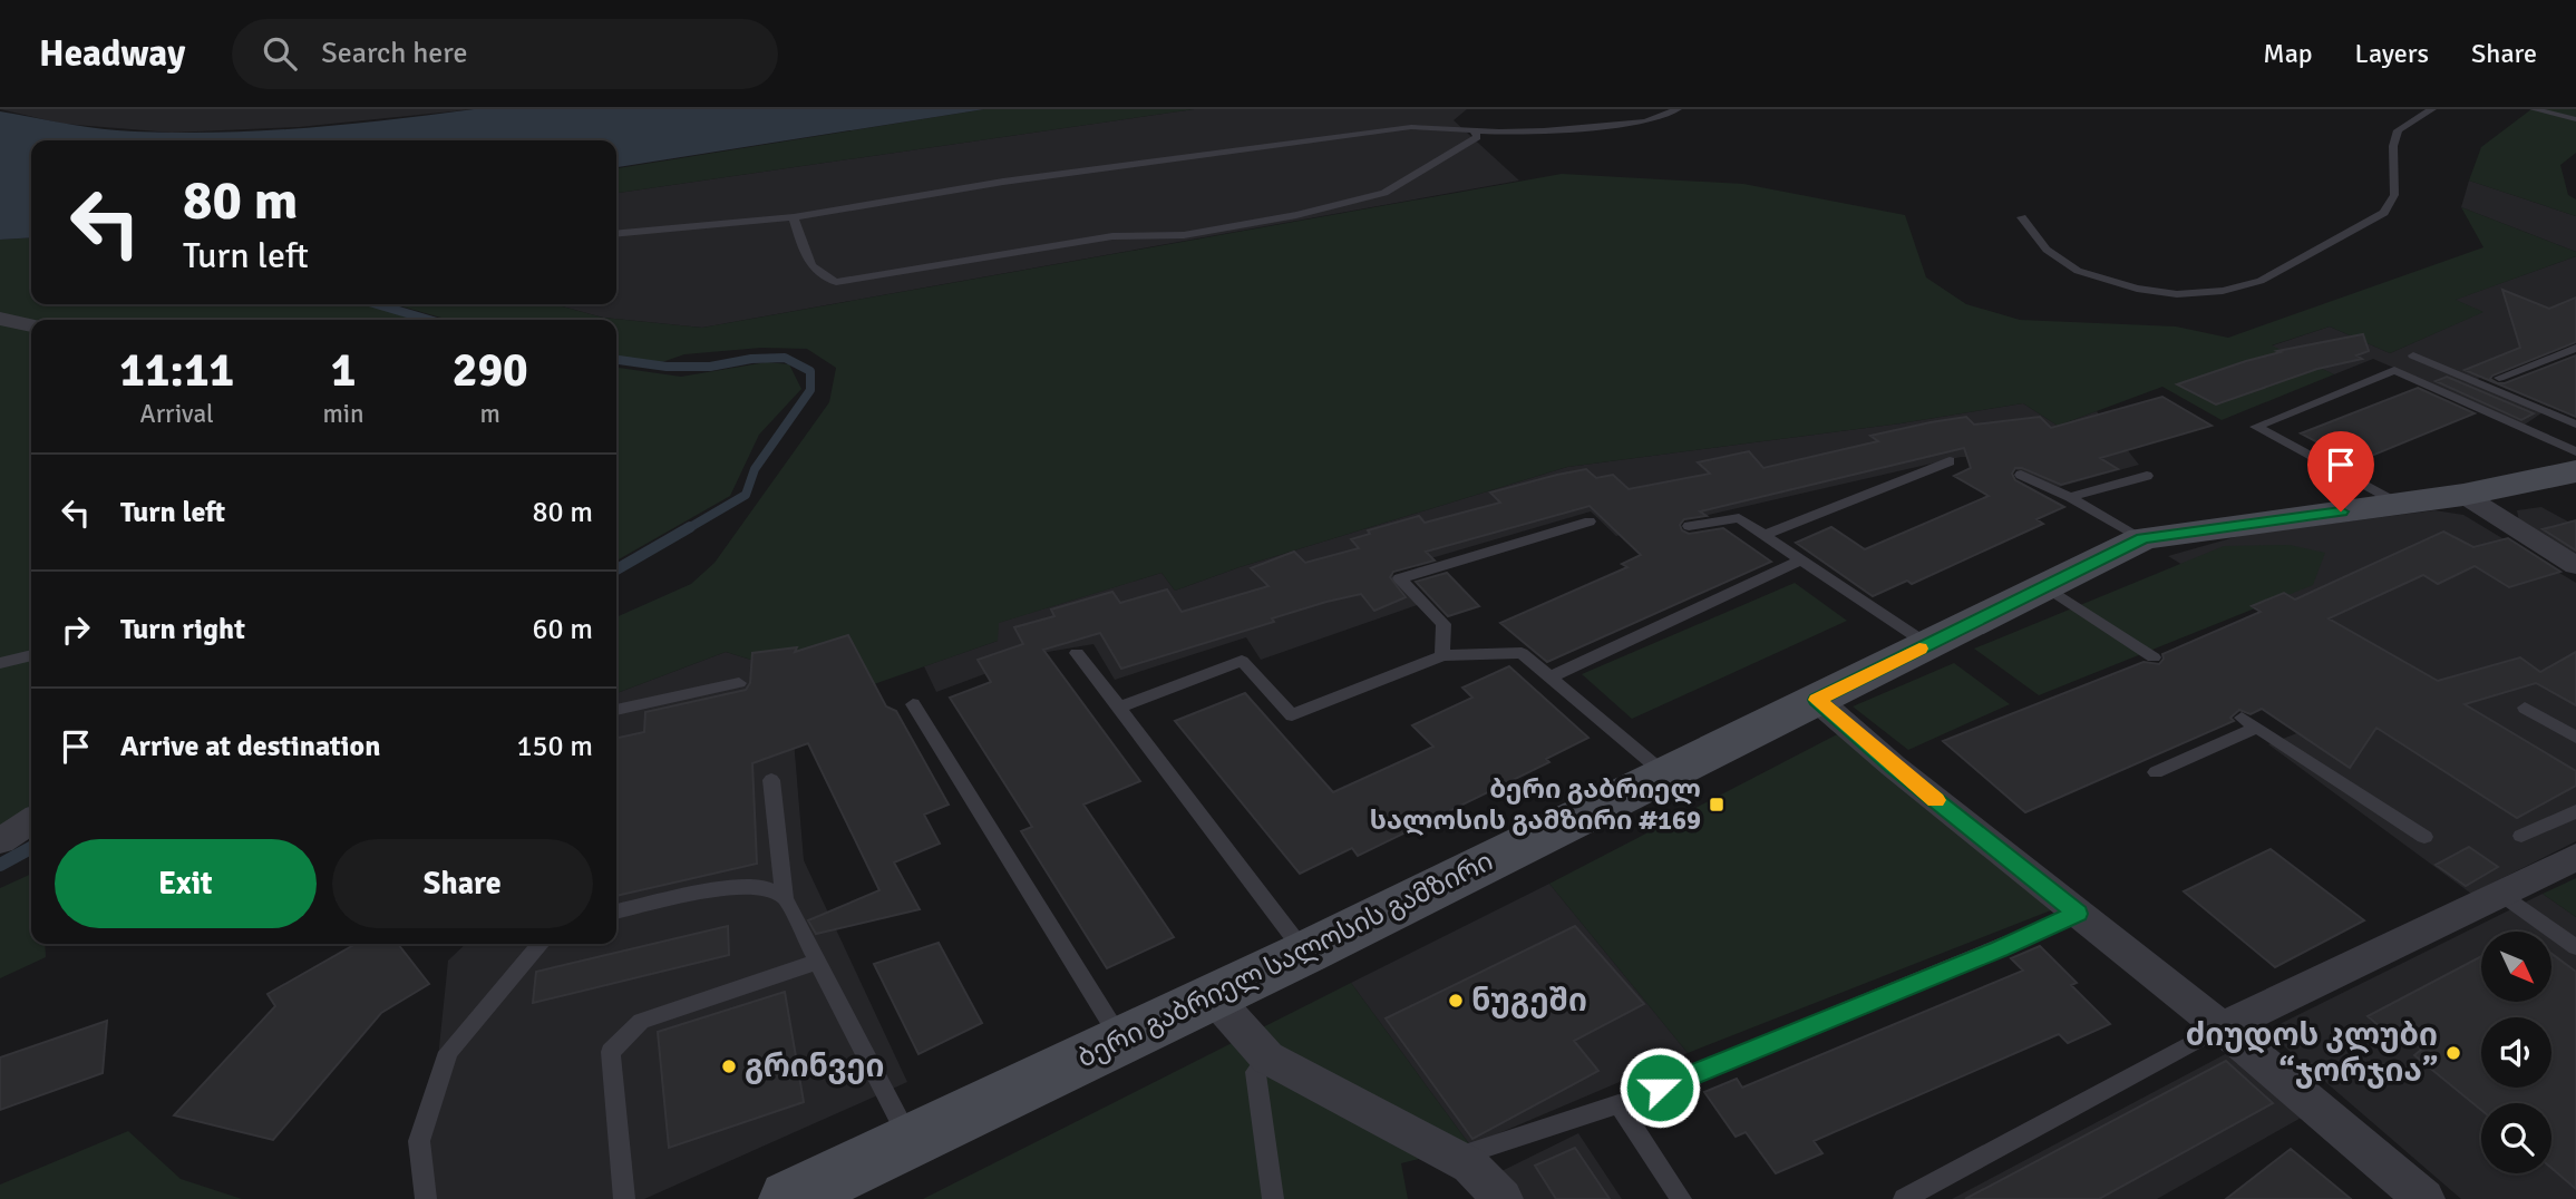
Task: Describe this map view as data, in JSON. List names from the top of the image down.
{
  "streets": {
    "main road": ["ბერი გაბრიელ სალოსის გამზირი"]
  },
  "places": {
    "transit": ["ბერი გაბრიელ სალოსის გამზირი #169"],
    "other": ["ნუგეში", "ძიუდოს კლუბი “ჯორჯია”", "გრინვეი"]
  },
  "north": "bottom right",
  "page": {
    "header": "Headway",
    "search": "Search here",
    "nav": ["Map", "Layers", "Share"],
    "turn": ["80 m", "Turn left"],
    "eta": [
      "11:11",
      "Arrival",
      "1",
      "min",
      "290",
      "m"
    ],
    "list": [
      {
        "name": "Turn left",
        "value": "80 m"
      },
      {
        "name": "Turn right",
        "value": "60 m"
      },
      {
        "name": "Arrive at destination",
        "value": "150 m"
      }
    ],
    "buttons": ["Exit", "Share"]
  }
}
